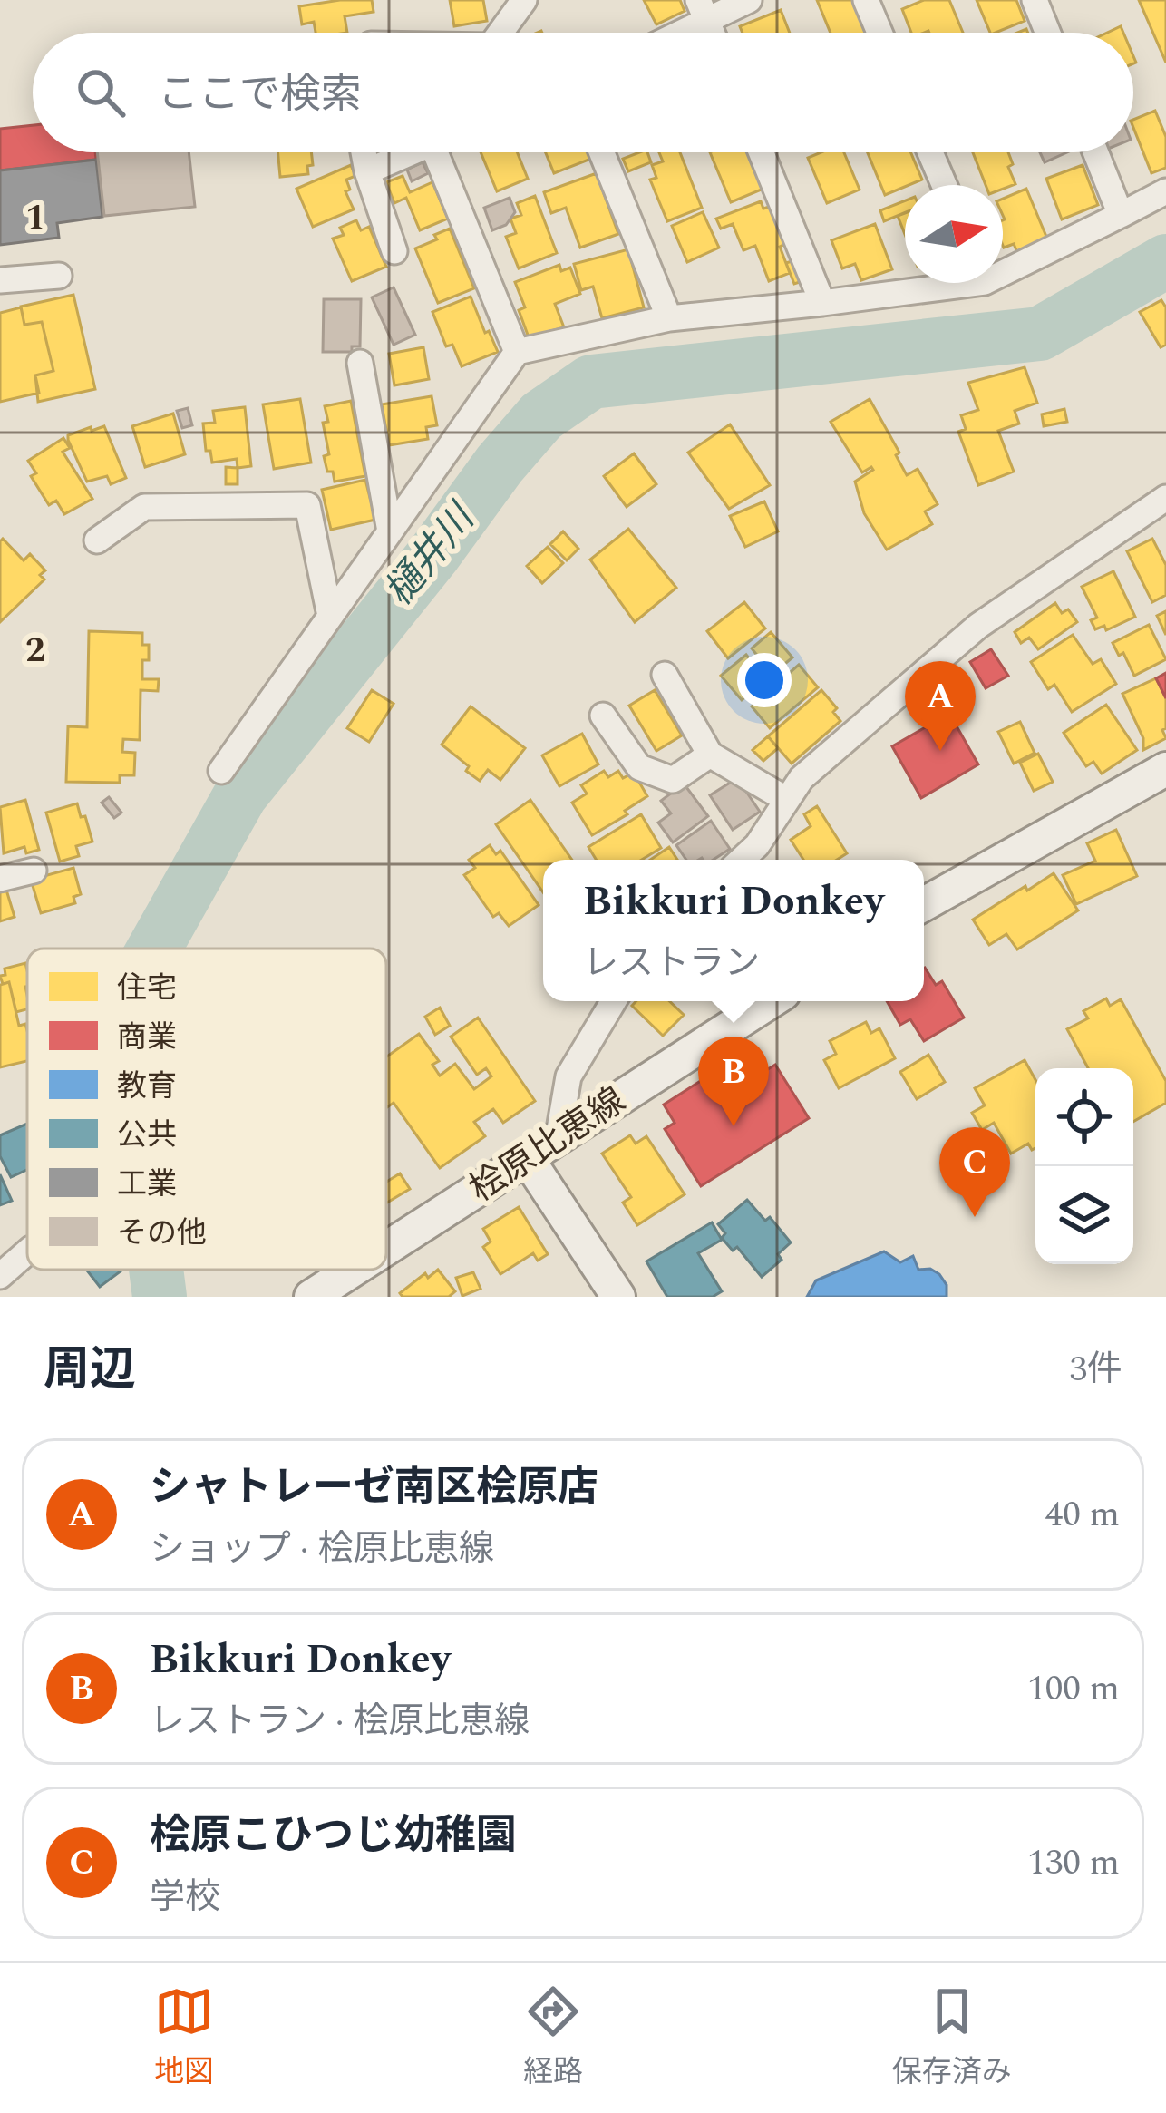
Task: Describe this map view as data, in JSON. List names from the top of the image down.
{
  "streets": {
    "main road": ["桧原比恵線"]
  },
  "water": ["樋井川"],
  "legend": [
    "住宅",
    "商業",
    "教育",
    "公共",
    "工業",
    "その他"
  ],
  "north": "right",
  "page": {
    "search": "ここで検索",
    "pins": ["A", "B", "C"],
    "popup": ["Bikkuri Donkey", "レストラン"],
    "heading": ["周辺", "3件"],
    "list": [
      {
        "mark": "A",
        "name": "シャトレーゼ南区桧原店",
        "note": "ショップ · 桧原比恵線",
        "value": "40 m"
      },
      {
        "mark": "B",
        "name": "Bikkuri Donkey",
        "note": "レストラン · 桧原比恵線",
        "value": "100 m"
      },
      {
        "mark": "C",
        "name": "桧原こひつじ幼稚園",
        "note": "学校",
        "value": "130 m"
      }
    ],
    "nav": ["地図", "経路", "保存済み"]
  },
  "grid": {
    "rows": ["1", "2"]
  }
}
